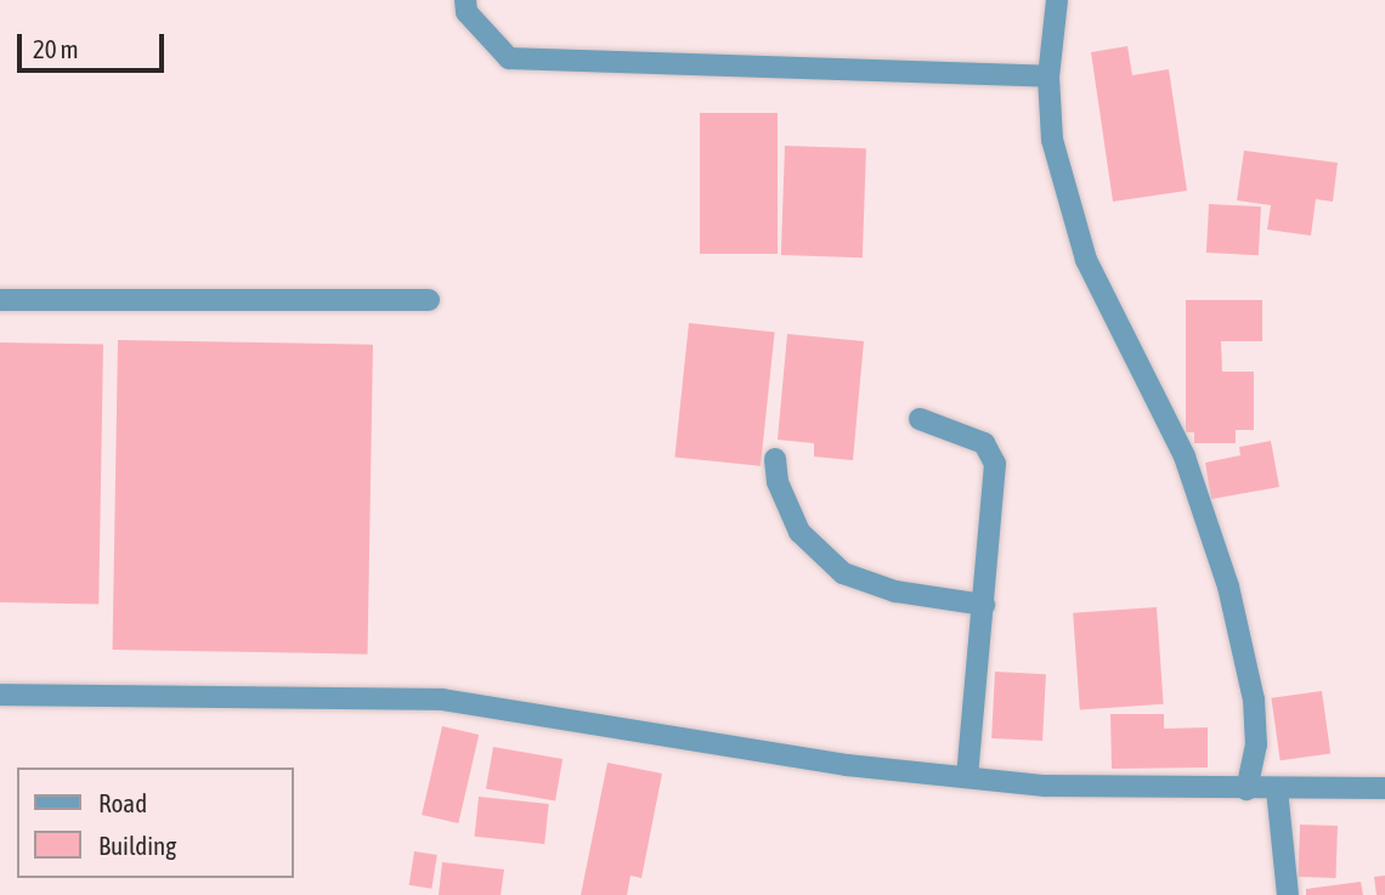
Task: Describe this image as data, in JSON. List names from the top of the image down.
{
  "legend": ["Road", "Building"],
  "scale_bar": "20 m"
}
